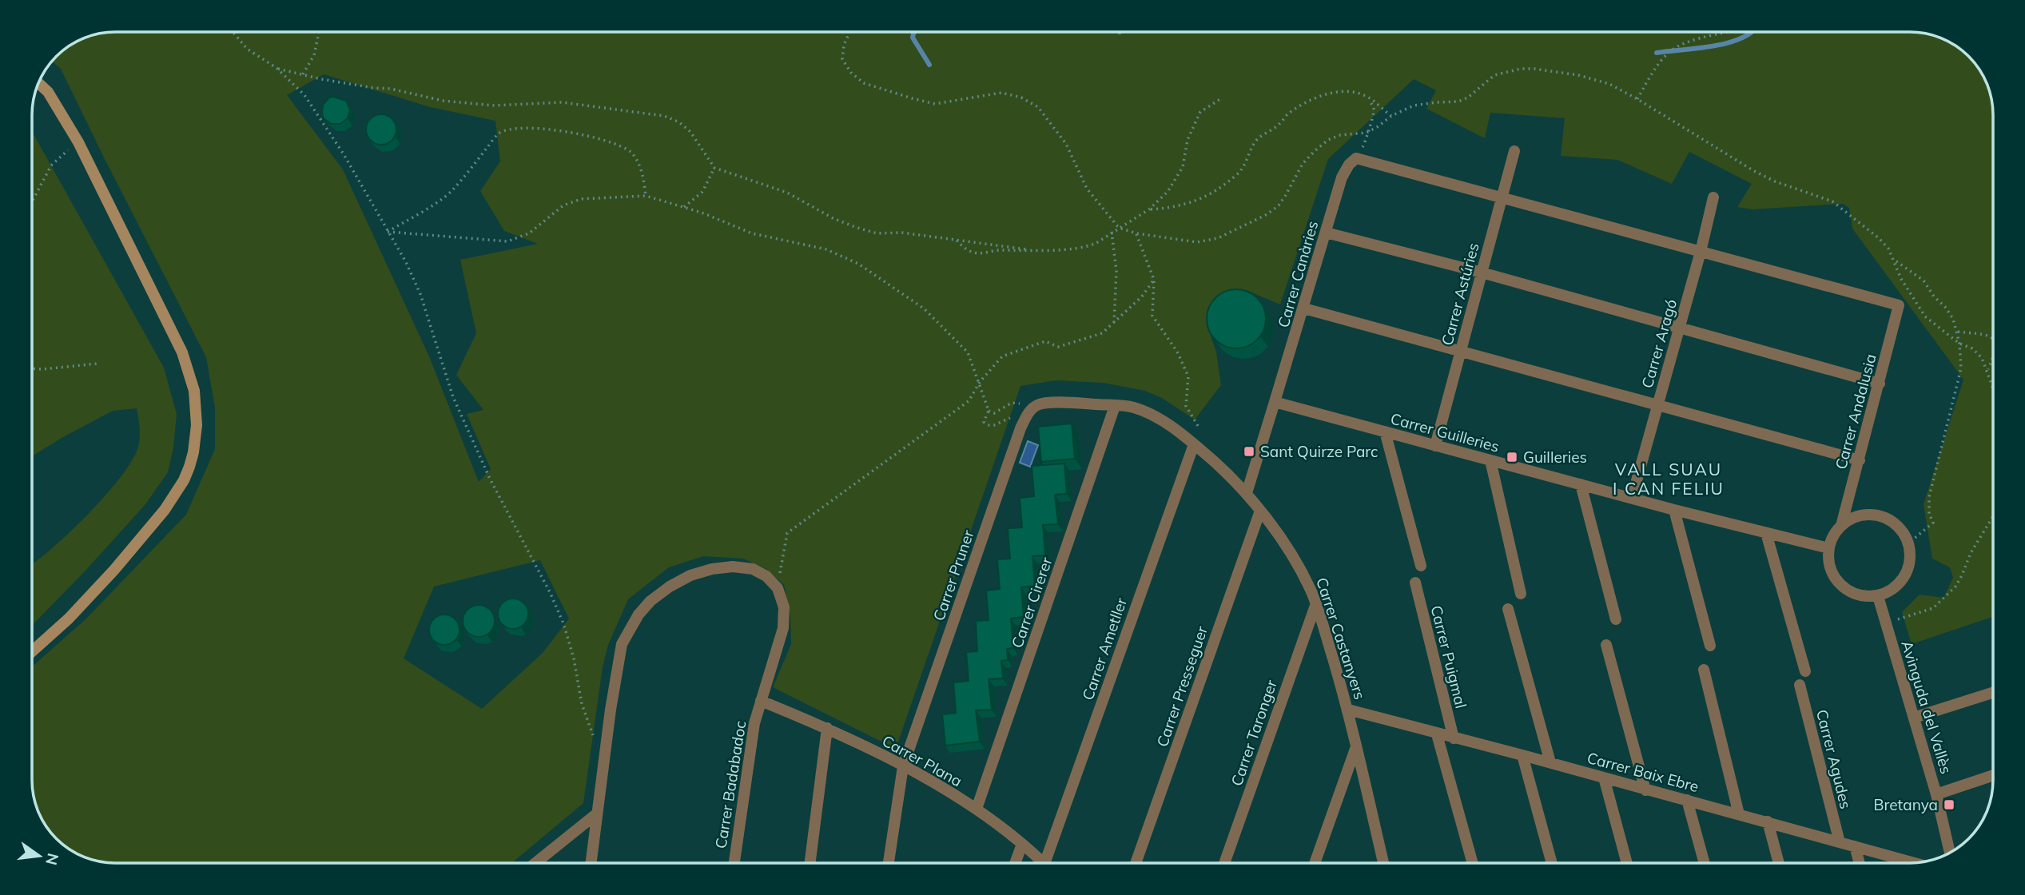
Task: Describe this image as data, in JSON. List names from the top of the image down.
{
  "streets": {
    "street": [
      "Carrer Canàries",
      "Carrer Astúries",
      "Carrer Aragó",
      "Carrer Andalusia",
      "Carrer Guilleries",
      "Carrer Pruner",
      "Carrer Cirerer",
      "Carrer Castanyers",
      "Carrer Ametller",
      "Carrer Puigmal",
      "Carrer Presseguer",
      "Avinguda del Vallès",
      "Carrer Taronger",
      "Carrer Agudes",
      "Carrer Plana",
      "Carrer Baix Ebre",
      "Carrer Badabadoc"
    ]
  },
  "crossings": [
    ["Carrer Canàries", "Carrer Astúries"],
    ["Carrer Canàries", "Carrer Guilleries"],
    ["Carrer Astúries", "Carrer Guilleries"],
    ["Carrer Aragó", "Carrer Andalusia"],
    ["Carrer Aragó", "Carrer Guilleries"],
    ["Carrer Andalusia", "Carrer Guilleries"],
    ["Carrer Andalusia", "Avinguda del Vallès"],
    ["Carrer Guilleries", "Avinguda del Vallès"],
    ["Carrer Pruner", "Carrer Castanyers"],
    ["Carrer Pruner", "Carrer Plana"],
    ["Carrer Cirerer", "Carrer Castanyers"],
    ["Carrer Cirerer", "Carrer Plana"],
    ["Carrer Castanyers", "Carrer Ametller"],
    ["Carrer Castanyers", "Carrer Presseguer"],
    ["Carrer Castanyers", "Carrer Taronger"],
    ["Carrer Castanyers", "Carrer Baix Ebre"],
    ["Carrer Puigmal", "Carrer Baix Ebre"],
    ["Carrer Agudes", "Carrer Baix Ebre"],
    ["Carrer Plana", "Carrer Badabadoc"]
  ],
  "districts": ["VALL SUAU I CAN FELIU"],
  "places": {
    "transit": ["Sant Quirze Parc", "Guilleries", "Bretanya"]
  },
  "north": "right"
}
